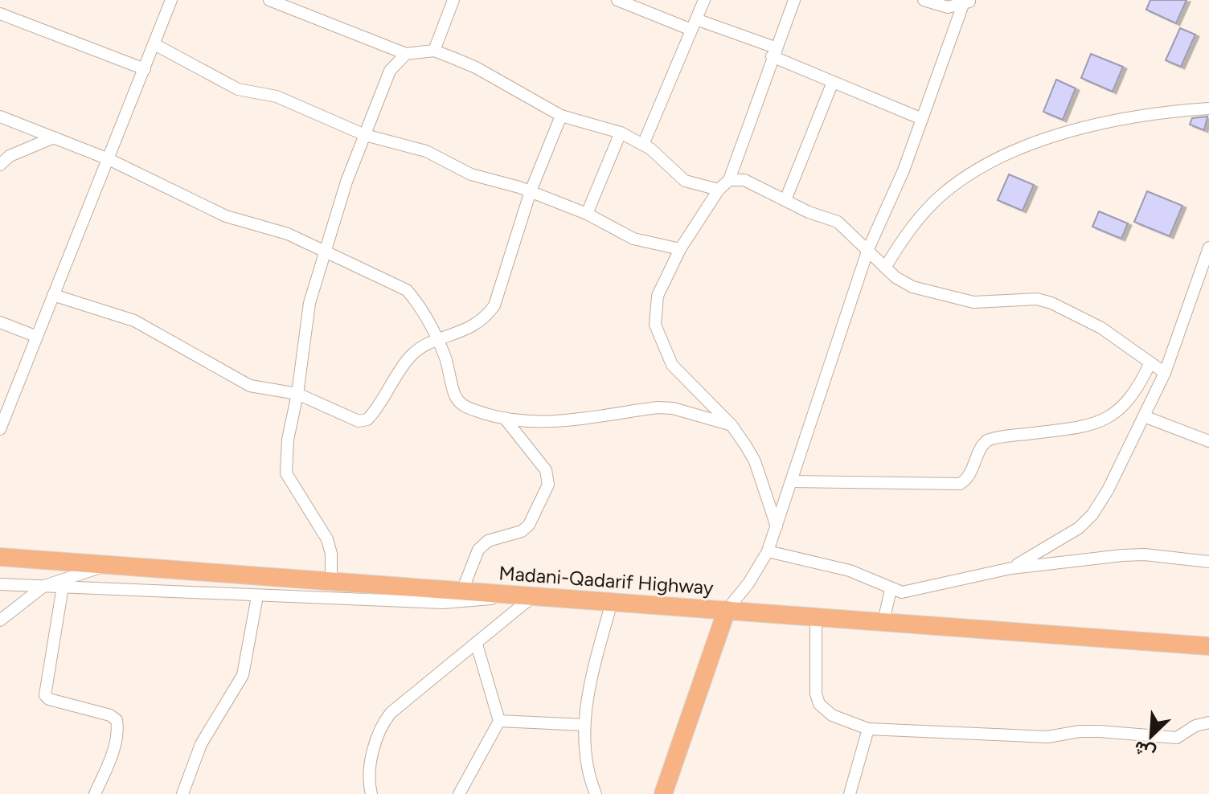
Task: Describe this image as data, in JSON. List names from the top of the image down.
{
  "streets": {
    "highway": ["Madani-Qadarif Highway"]
  },
  "north": "bottom left"
}
